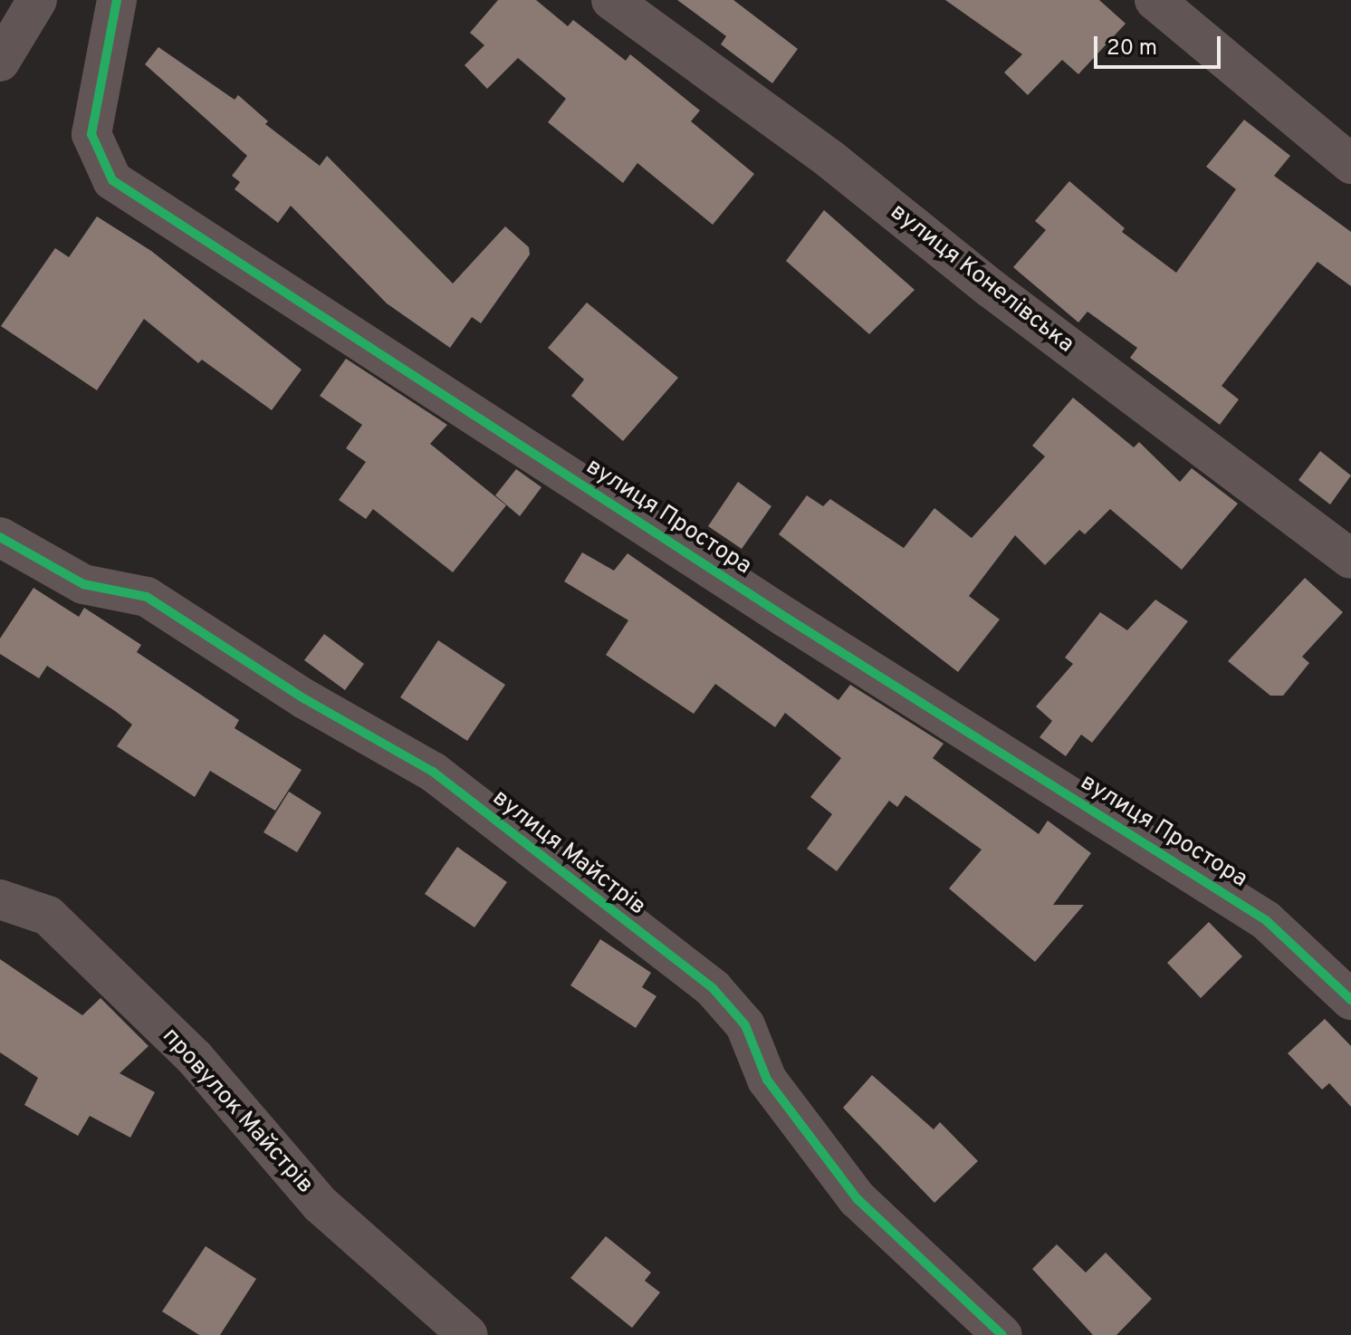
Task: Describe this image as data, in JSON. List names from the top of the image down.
{
  "streets": {
    "street": [
      "вулиця Конелівська",
      "вулиця Простора",
      "вулиця Майстрів",
      "провулок Майстрів"
    ]
  },
  "scale_bar": "20 m"
}
